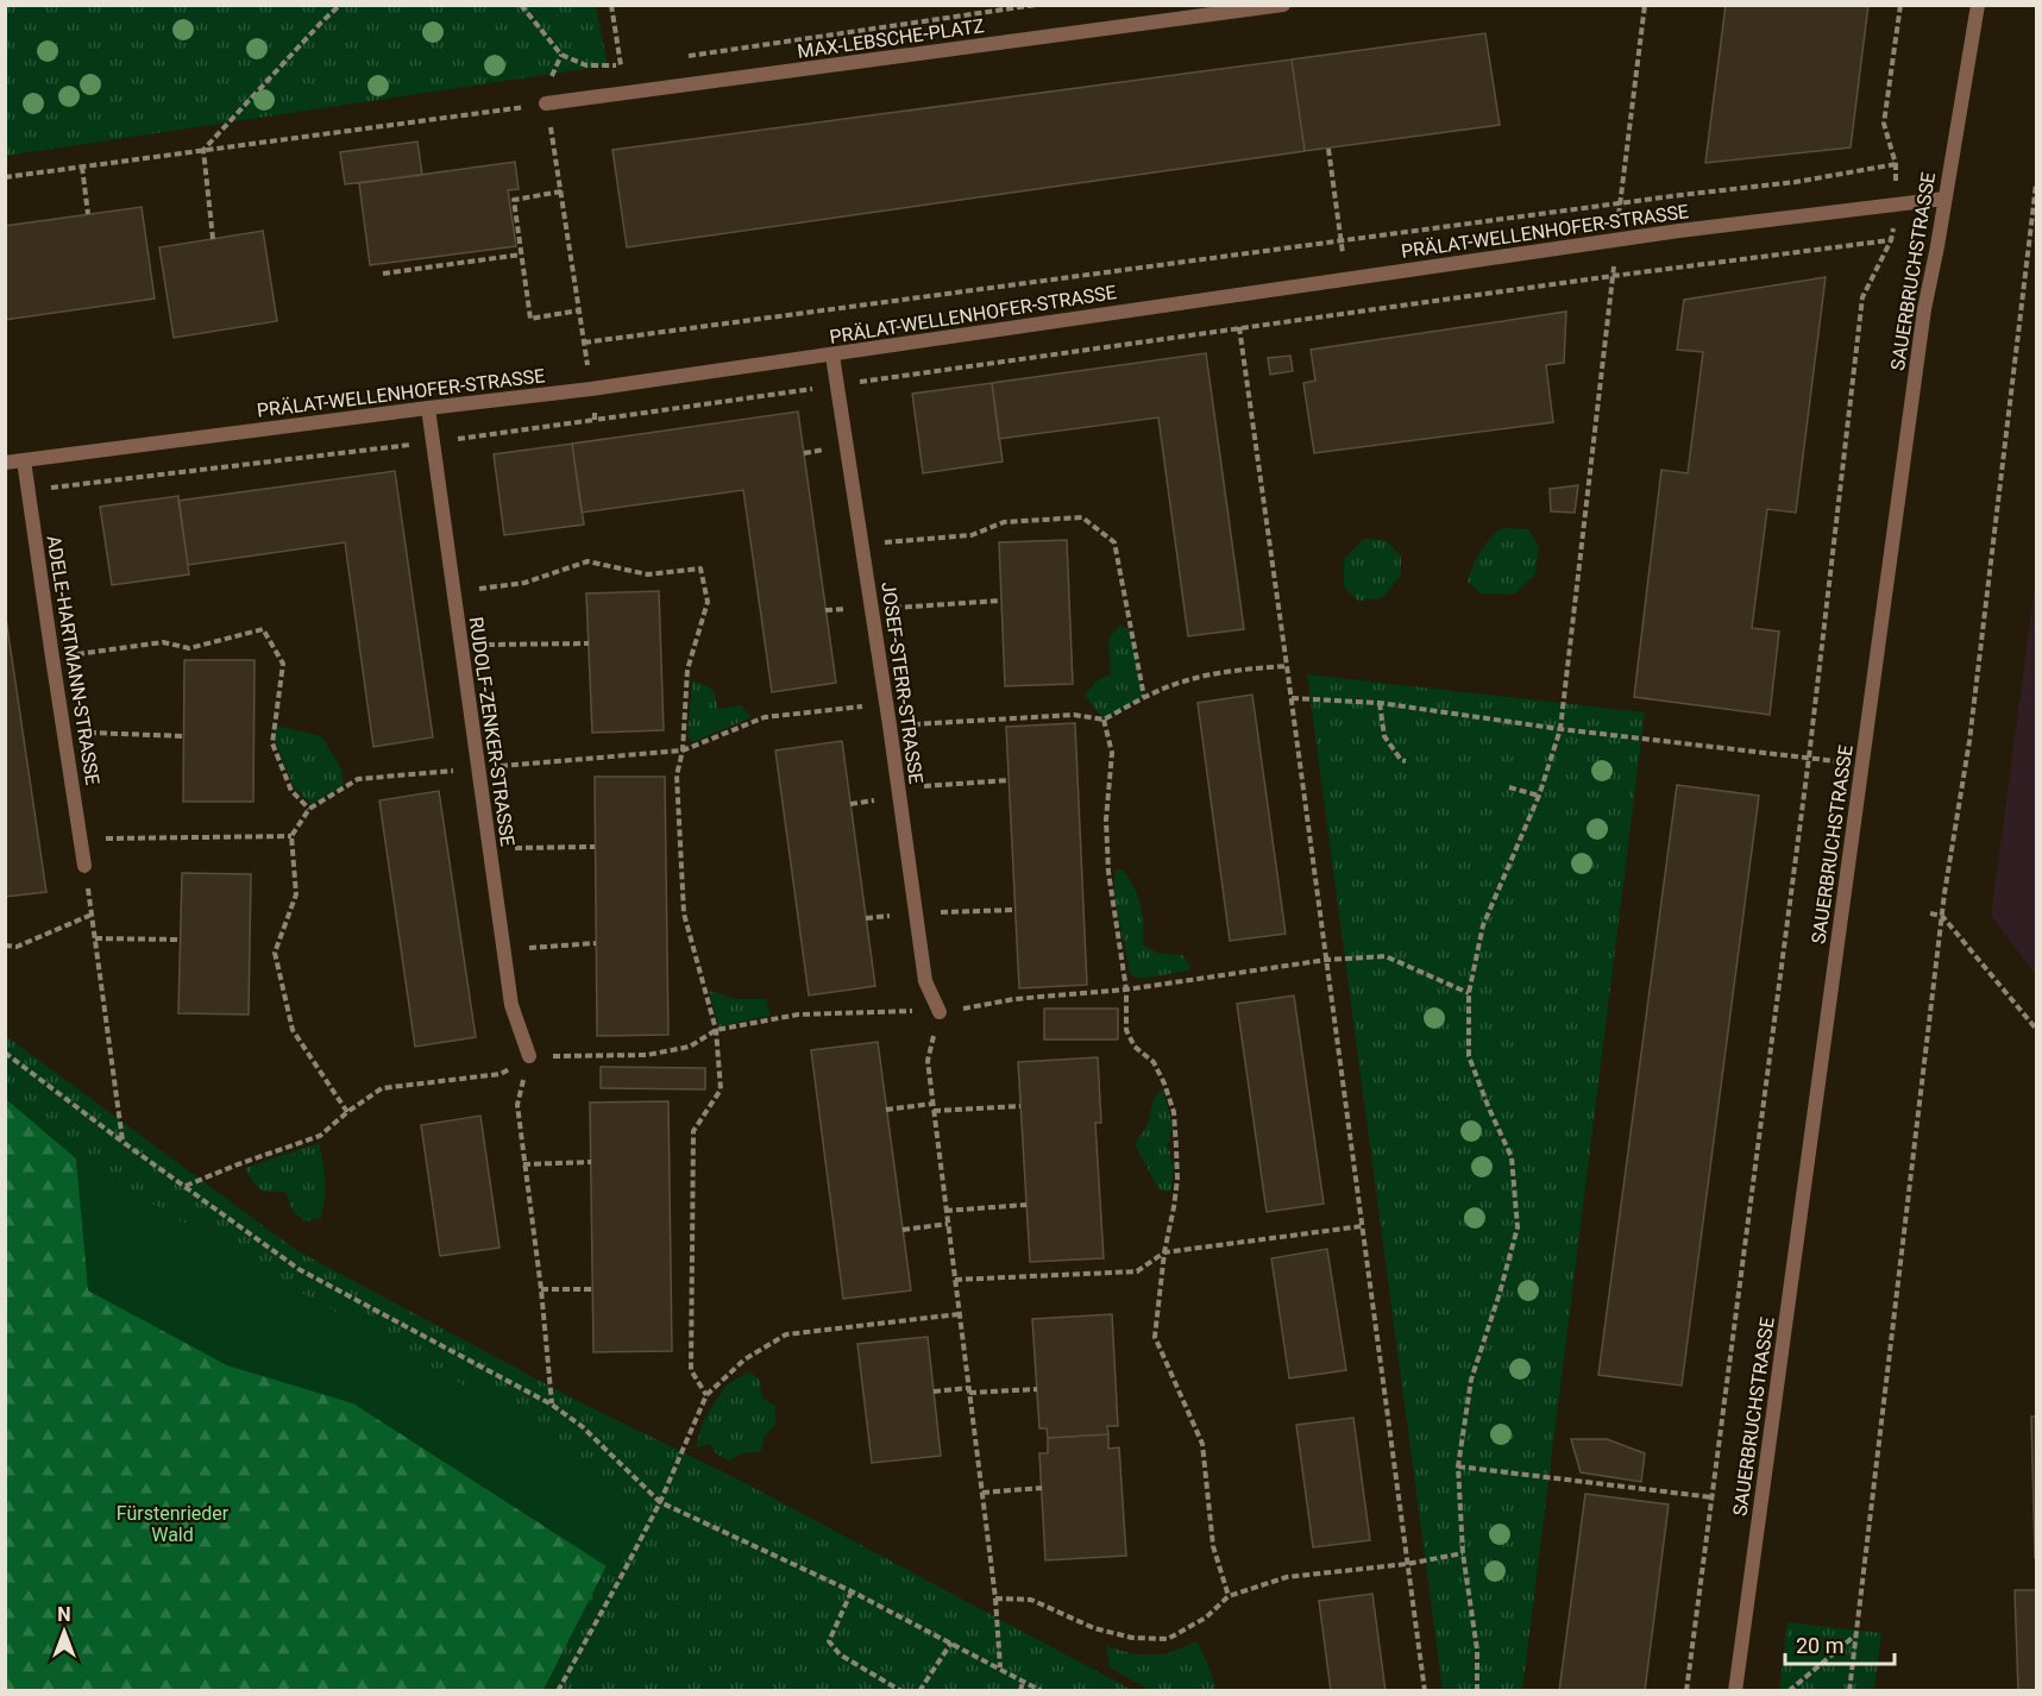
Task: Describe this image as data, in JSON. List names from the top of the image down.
{
  "streets": {
    "street": [
      "MAX-LEBSCHE-PLATZ",
      "PRÄLAT-WELLENHOFER-STRASSE",
      "SAUERBRUCHSTRASSE",
      "ADELE-HARTMANN-STRASSE",
      "JOSEF-STERR-STRASSE",
      "RUDOLF-ZENKER-STRASSE"
    ]
  },
  "crossings": [
    ["PRÄLAT-WELLENHOFER-STRASSE", "SAUERBRUCHSTRASSE"],
    ["PRÄLAT-WELLENHOFER-STRASSE", "ADELE-HARTMANN-STRASSE"],
    ["PRÄLAT-WELLENHOFER-STRASSE", "JOSEF-STERR-STRASSE"],
    ["PRÄLAT-WELLENHOFER-STRASSE", "RUDOLF-ZENKER-STRASSE"]
  ],
  "parks": ["Fürstenrieder Wald"],
  "scale_bar": "20 m",
  "north": "top"
}
